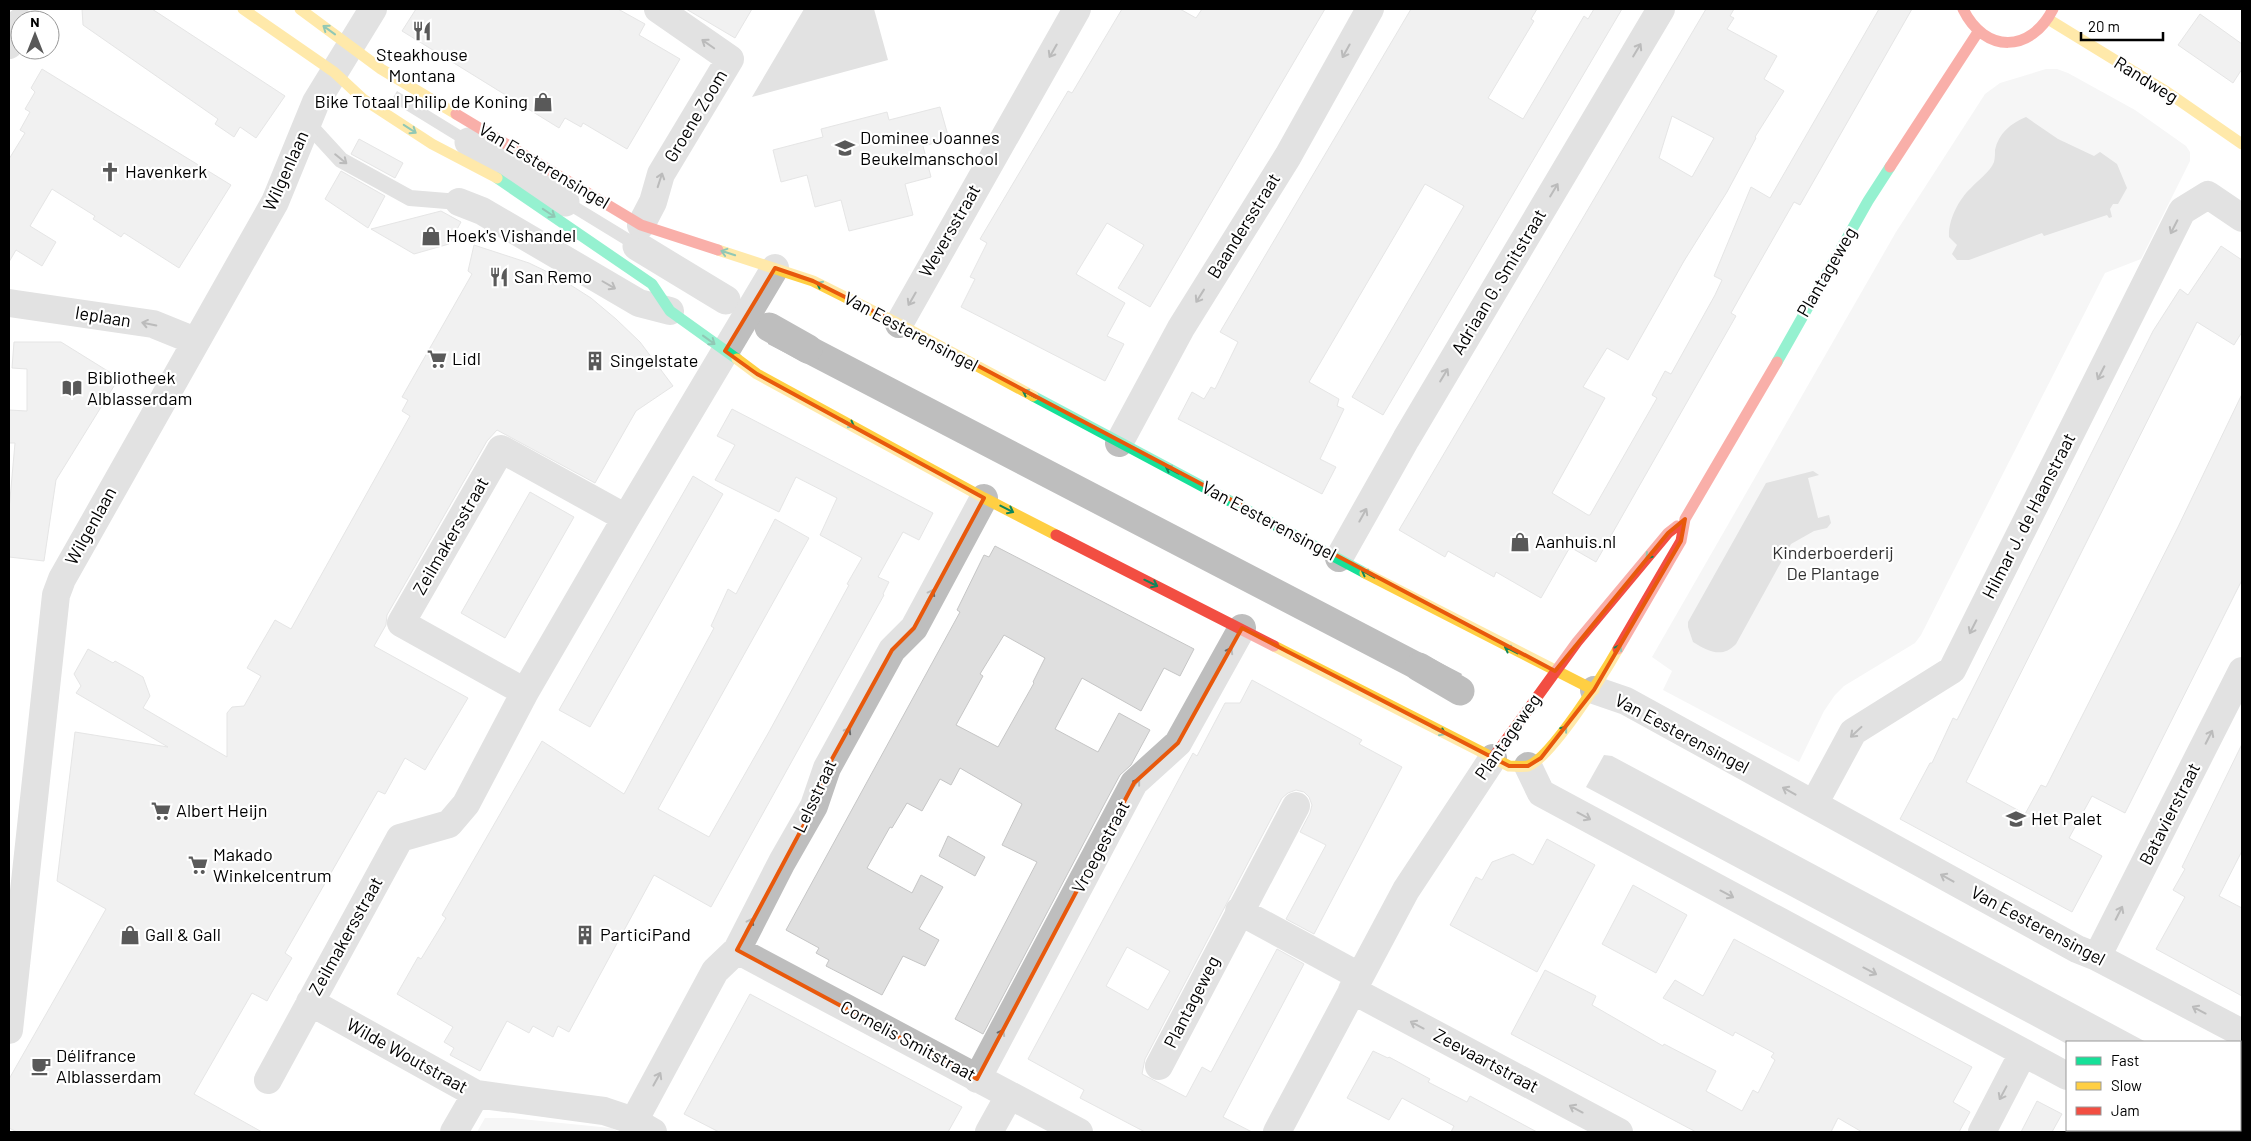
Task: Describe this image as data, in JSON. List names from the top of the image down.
{
  "streets": {
    "street": [
      "Randweg",
      "Groene Zoom",
      "Van Eesterensingel",
      "Wilgenlaan",
      "Baandersstraat",
      "Weversstraat",
      "Plantageweg",
      "Adriaan G. Smitstraat",
      "Ieplaan",
      "Hilmar J. de Haanstraat",
      "Zeilmakersstraat",
      "Lelsstraat",
      "Batavierstraat",
      "Vroegestraat",
      "Cornelis Smitstraat",
      "Wilde Woutstraat",
      "Zeevaartstraat"
    ]
  },
  "crossings": [
    ["Groene Zoom", "Van Eesterensingel"],
    ["Van Eesterensingel", "Wilgenlaan"],
    ["Van Eesterensingel", "Baandersstraat"],
    ["Van Eesterensingel", "Weversstraat"],
    ["Van Eesterensingel", "Plantageweg"],
    ["Van Eesterensingel", "Adriaan G. Smitstraat"],
    ["Van Eesterensingel", "Hilmar J. de Haanstraat"],
    ["Van Eesterensingel", "Zeilmakersstraat"],
    ["Van Eesterensingel", "Lelsstraat"],
    ["Van Eesterensingel", "Batavierstraat"],
    ["Van Eesterensingel", "Vroegestraat"],
    ["Wilgenlaan", "Ieplaan"],
    ["Plantageweg", "Zeevaartstraat"],
    ["Zeilmakersstraat", "Wilde Woutstraat"],
    ["Lelsstraat", "Cornelis Smitstraat"],
    ["Lelsstraat", "Wilde Woutstraat"],
    ["Vroegestraat", "Cornelis Smitstraat"]
  ],
  "one_way": [
    "Baandersstraat",
    "Weversstraat",
    "Adriaan G. Smitstraat",
    "Ieplaan",
    "Hilmar J. de Haanstraat",
    "Lelsstraat",
    "Batavierstraat",
    "Vroegestraat",
    "Zeevaartstraat"
  ],
  "parks": ["Kinderboerderij De Plantage"],
  "places": {
    "restaurant": ["Steakhouse Montana", "San Remo"],
    "shop": [
      "Bike Totaal Philip de Koning",
      "Hoek's Vishandel",
      "Aanhuis.nl",
      "Gall & Gall"
    ],
    "school or university": ["Dominee Joannes Beukelmanschool", "Het Palet"],
    "church": ["Havenkerk"],
    "supermarket": ["Lidl", "Albert Heijn", "Makado Winkelcentrum"],
    "building": ["Singelstate", "ParticiPand"],
    "library": ["Bibliotheek Alblasserdam"],
    "cafe": ["Délifrance Alblasserdam"]
  },
  "legend": ["Fast", "Slow", "Jam"],
  "scale_bar": "20 m",
  "north": "top"
}
